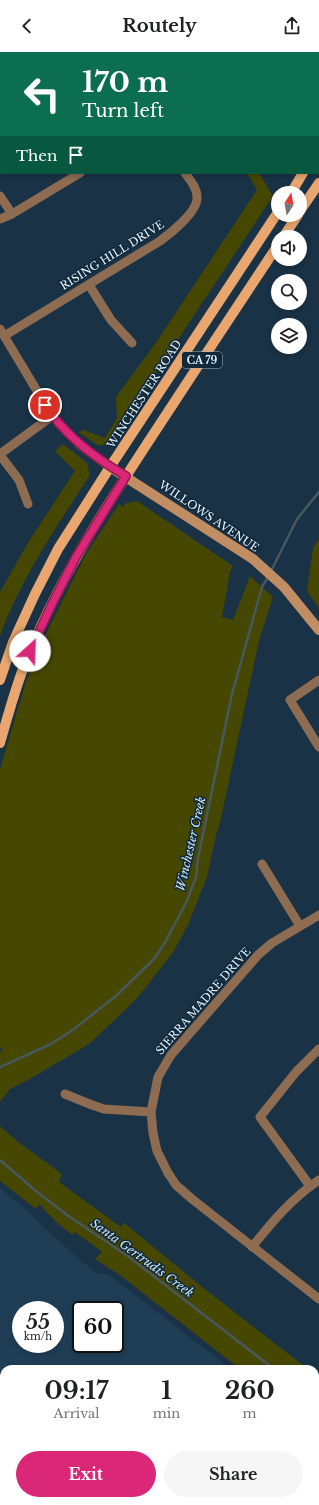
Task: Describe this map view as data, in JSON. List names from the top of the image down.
{
  "streets": {
    "main road": ["CA 79", "WINCHESTER ROAD"],
    "street": ["RISING HILL DRIVE", "WILLOWS AVENUE", "SIERRA MADRE DRIVE"]
  },
  "crossings": [
    ["CA 79", "WILLOWS AVENUE"],
    ["WINCHESTER ROAD", "WILLOWS AVENUE"]
  ],
  "water": ["Winchester Creek", "Santa Gertrudis Creek"],
  "north": "top",
  "page": {
    "header": "Routely",
    "turn": ["170 m", "Turn left"],
    "then": "Then",
    "speed": "55 km/h",
    "limit": "60",
    "eta": [
      "09:17",
      "Arrival",
      "1",
      "min",
      "260",
      "m"
    ],
    "buttons": ["Exit", "Share"]
  }
}
